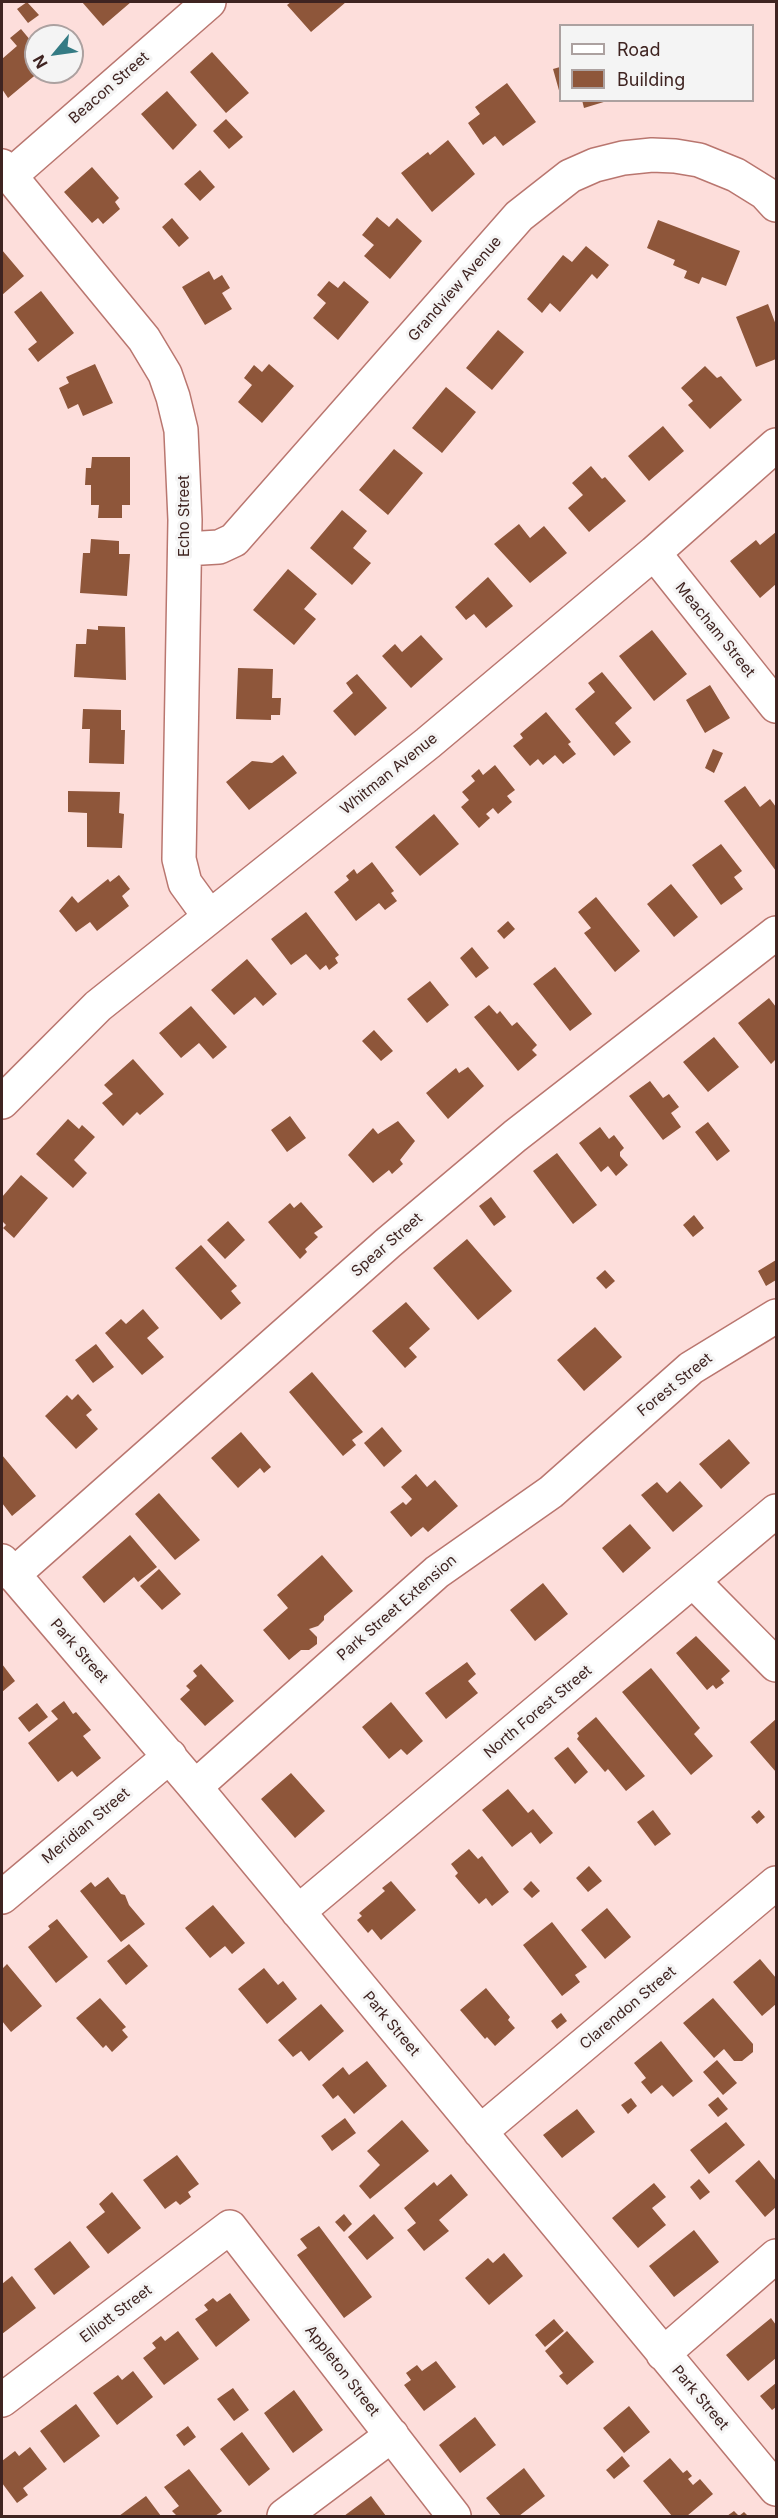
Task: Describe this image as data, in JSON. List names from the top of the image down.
{
  "streets": {
    "street": [
      "Beacon Street",
      "Grandview Avenue",
      "Echo Street",
      "Meacham Street",
      "Whitman Avenue",
      "Spear Street",
      "Forest Street",
      "Park Street Extension",
      "Park Street",
      "North Forest Street",
      "Meridian Street",
      "Clarendon Street",
      "Elliott Street",
      "Appleton Street"
    ]
  },
  "crossings": [
    ["Beacon Street", "Echo Street"],
    ["Grandview Avenue", "Echo Street"],
    ["Echo Street", "Whitman Avenue"],
    ["Meacham Street", "Whitman Avenue"],
    ["Spear Street", "Park Street"],
    ["Forest Street", "Park Street Extension"],
    ["Park Street Extension", "Park Street"],
    ["Park Street", "North Forest Street"],
    ["Park Street", "Meridian Street"],
    ["Park Street", "Clarendon Street"],
    ["Elliott Street", "Appleton Street"]
  ],
  "legend": ["Road", "Building"],
  "north": "bottom left"
}
